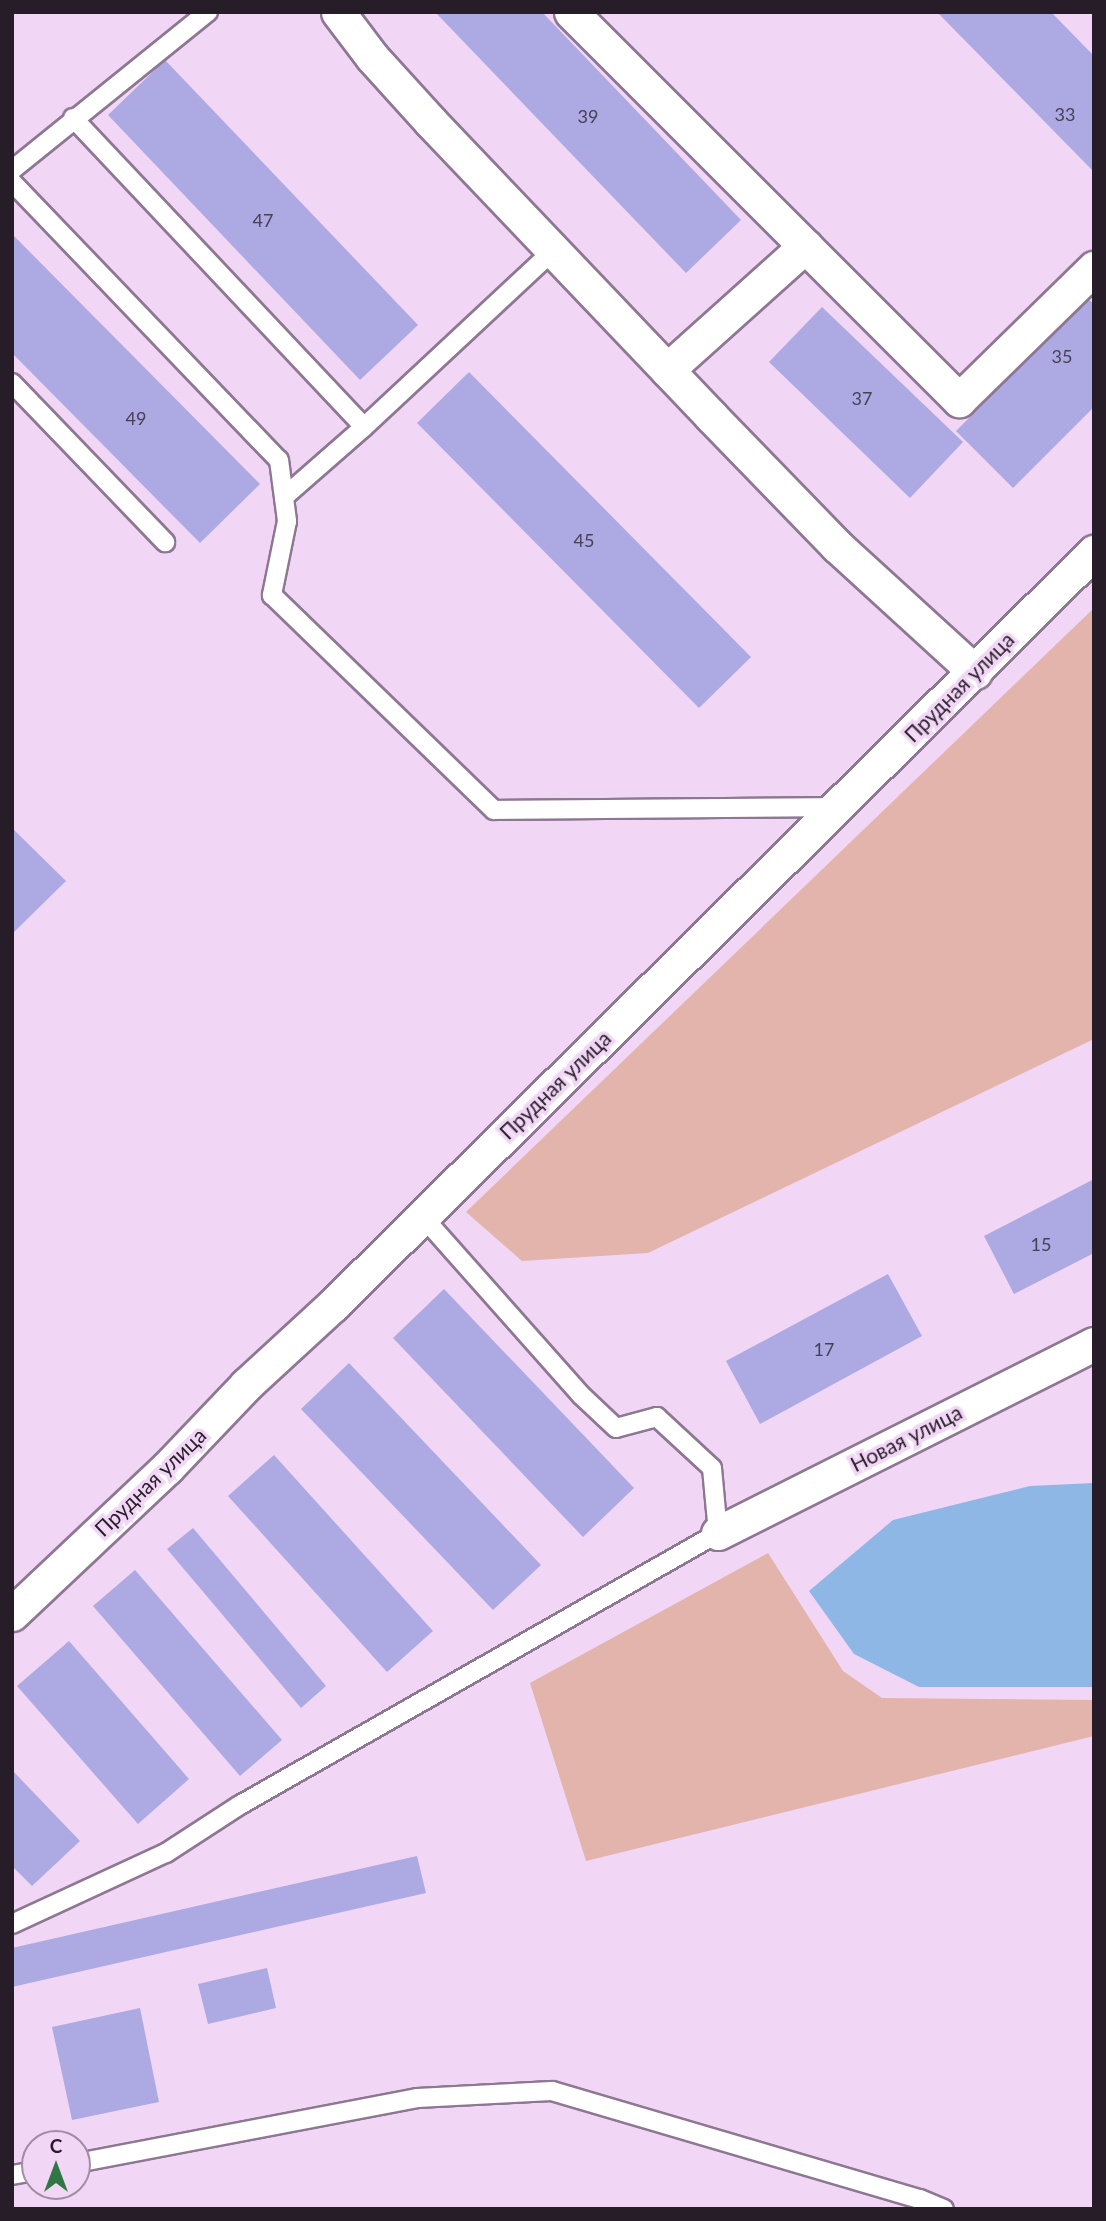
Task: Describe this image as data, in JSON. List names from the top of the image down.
{
  "streets": {
    "street": ["Прудная улица", "Новая улица"]
  },
  "house_numbers": [
    "33",
    "39",
    "47",
    "35",
    "37",
    "49",
    "45",
    "15",
    "17"
  ],
  "north": "top"
}
